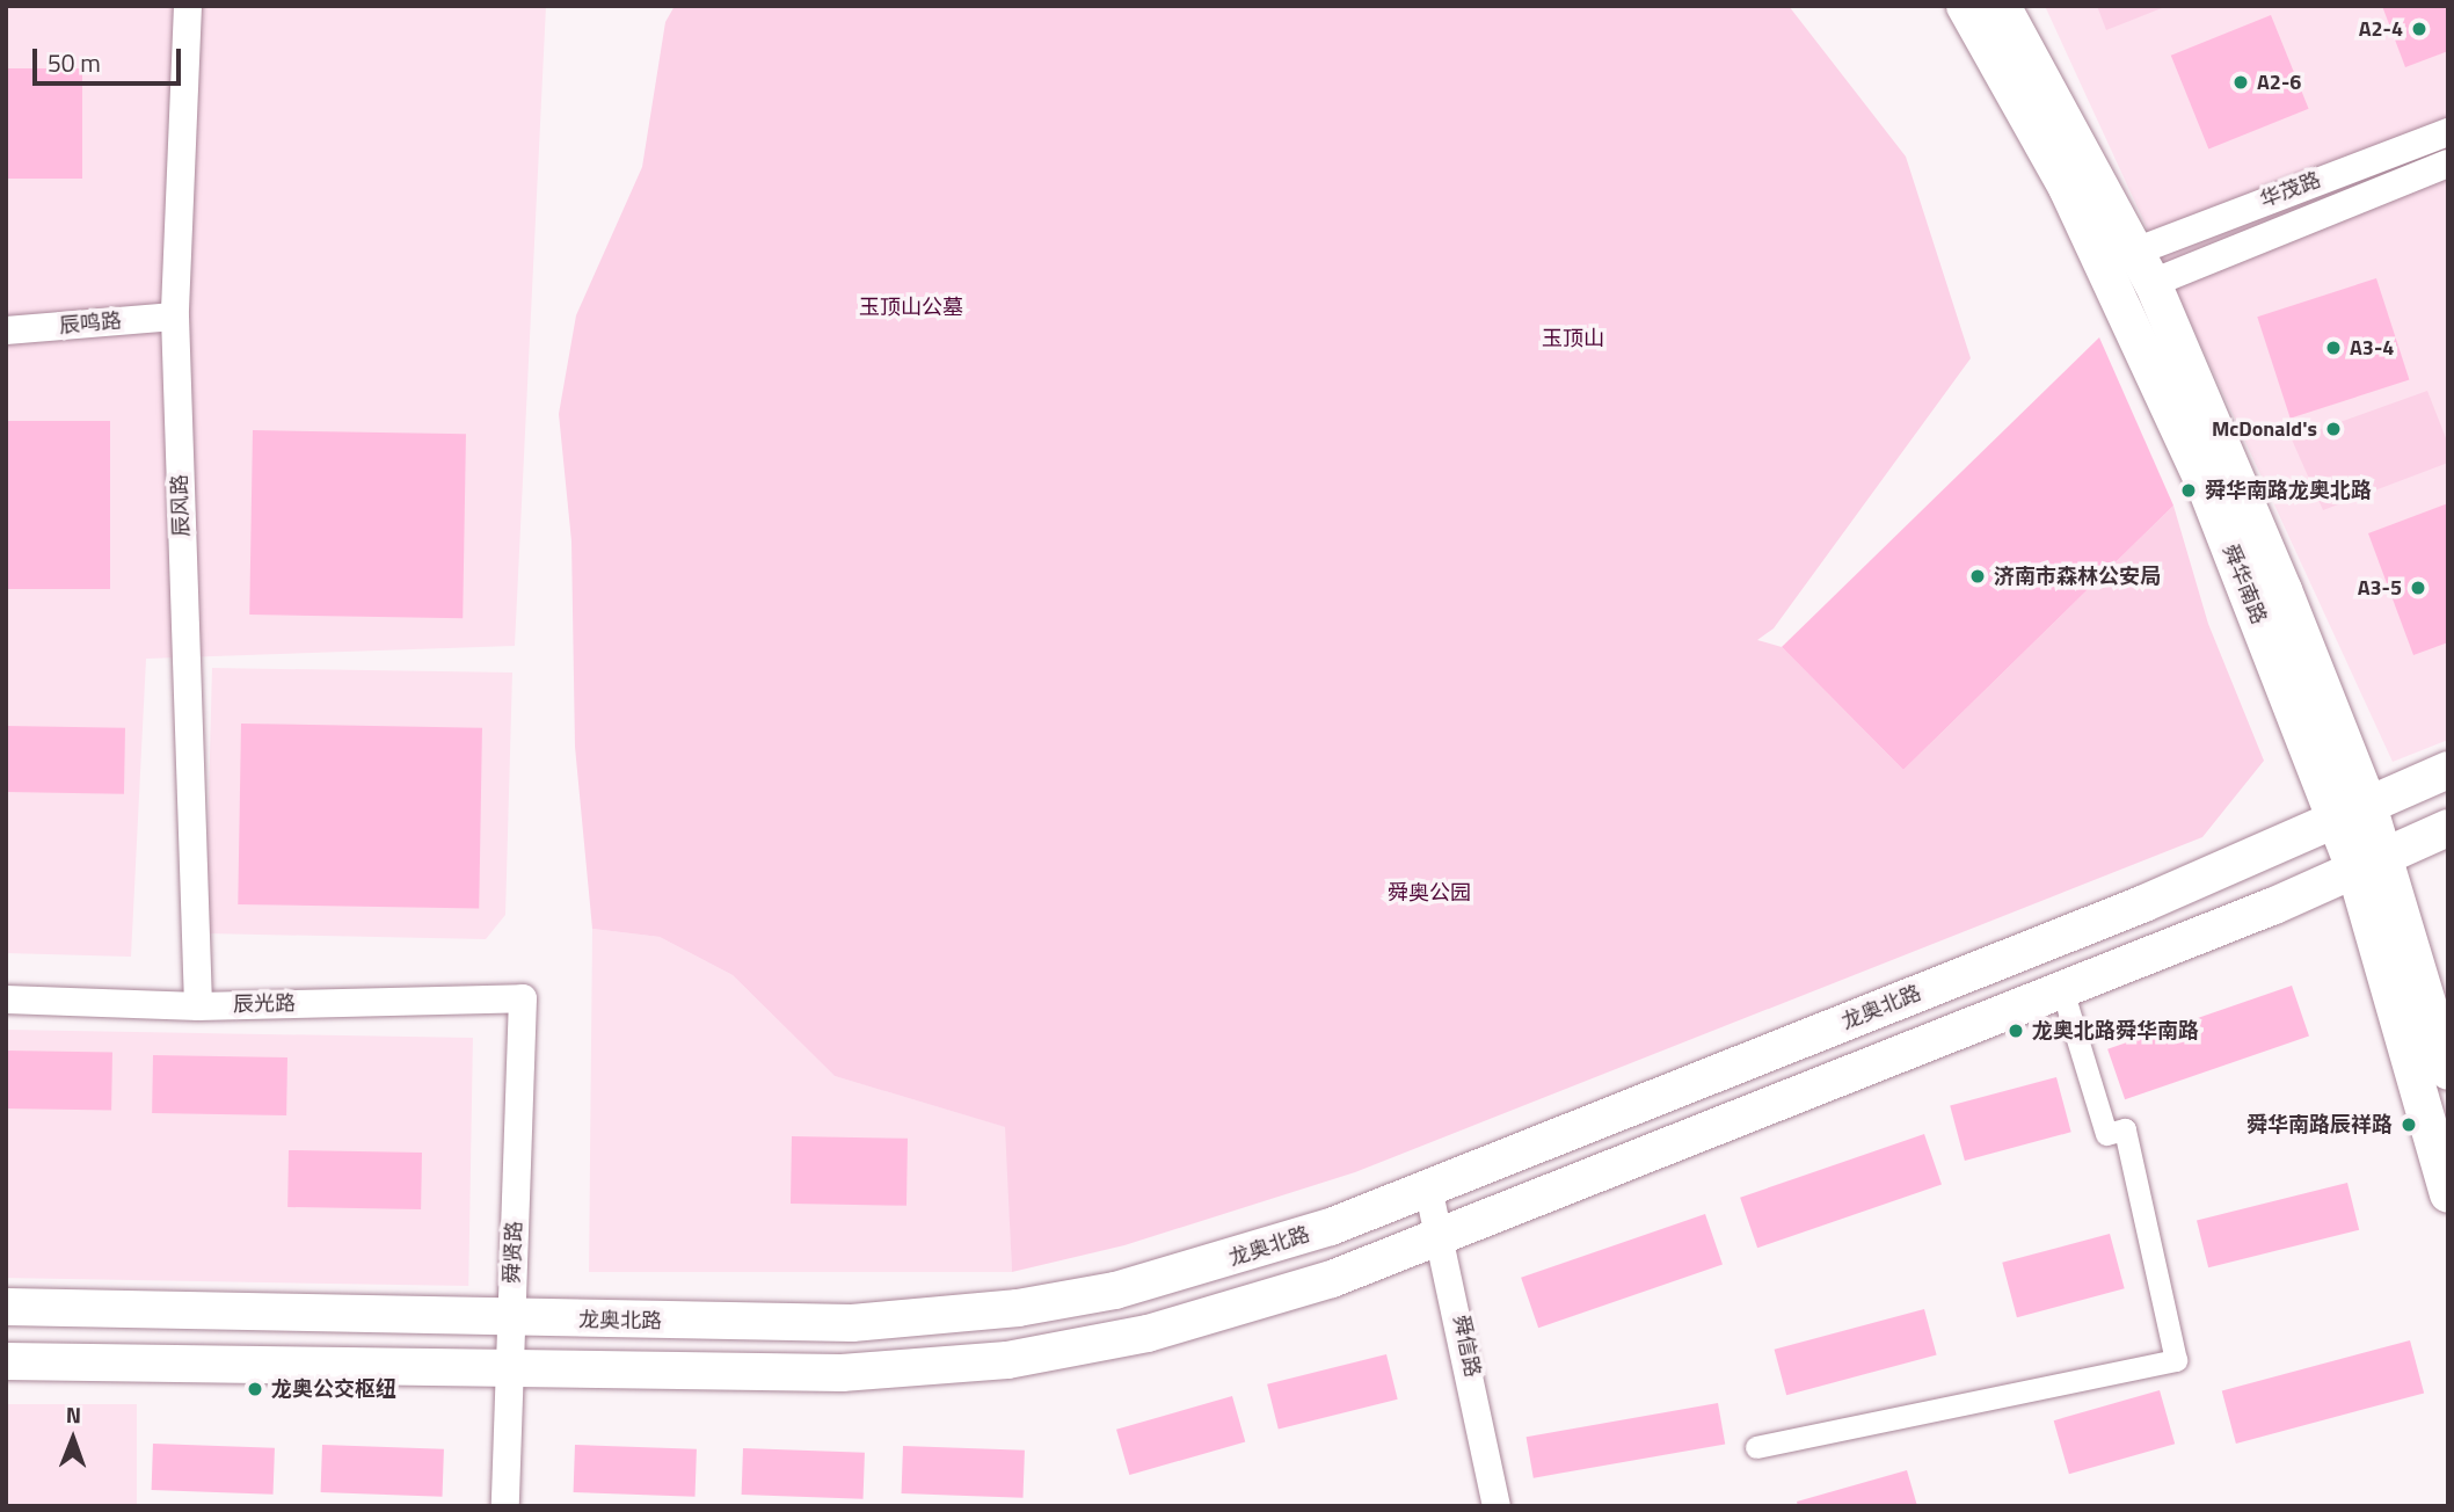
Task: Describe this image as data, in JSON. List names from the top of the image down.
{
  "streets": {
    "main road": ["舜华南路", "龙奥北路"],
    "street": [
      "华茂路",
      "辰鸣路",
      "辰风路",
      "辰光路",
      "舜贤路",
      "舜信路"
    ]
  },
  "crossings": [
    ["华茂路", "舜华南路"],
    ["辰鸣路", "辰风路"],
    ["辰风路", "辰光路"],
    ["舜华南路", "龙奥北路"],
    ["辰光路", "舜贤路"],
    ["龙奥北路", "舜贤路"],
    ["龙奥北路", "舜信路"]
  ],
  "parks": ["玉顶山公墓", "玉顶山", "舜奥公园"],
  "places": [
    "A2-4",
    "A2-6",
    "A3-4",
    "McDonald's",
    "舜华南路龙奥北路",
    "济南市森林公安局",
    "A3-5",
    "龙奥北路舜华南路",
    "舜华南路辰祥路",
    "龙奥公交枢纽"
  ],
  "scale_bar": "50 m",
  "north": "top"
}
